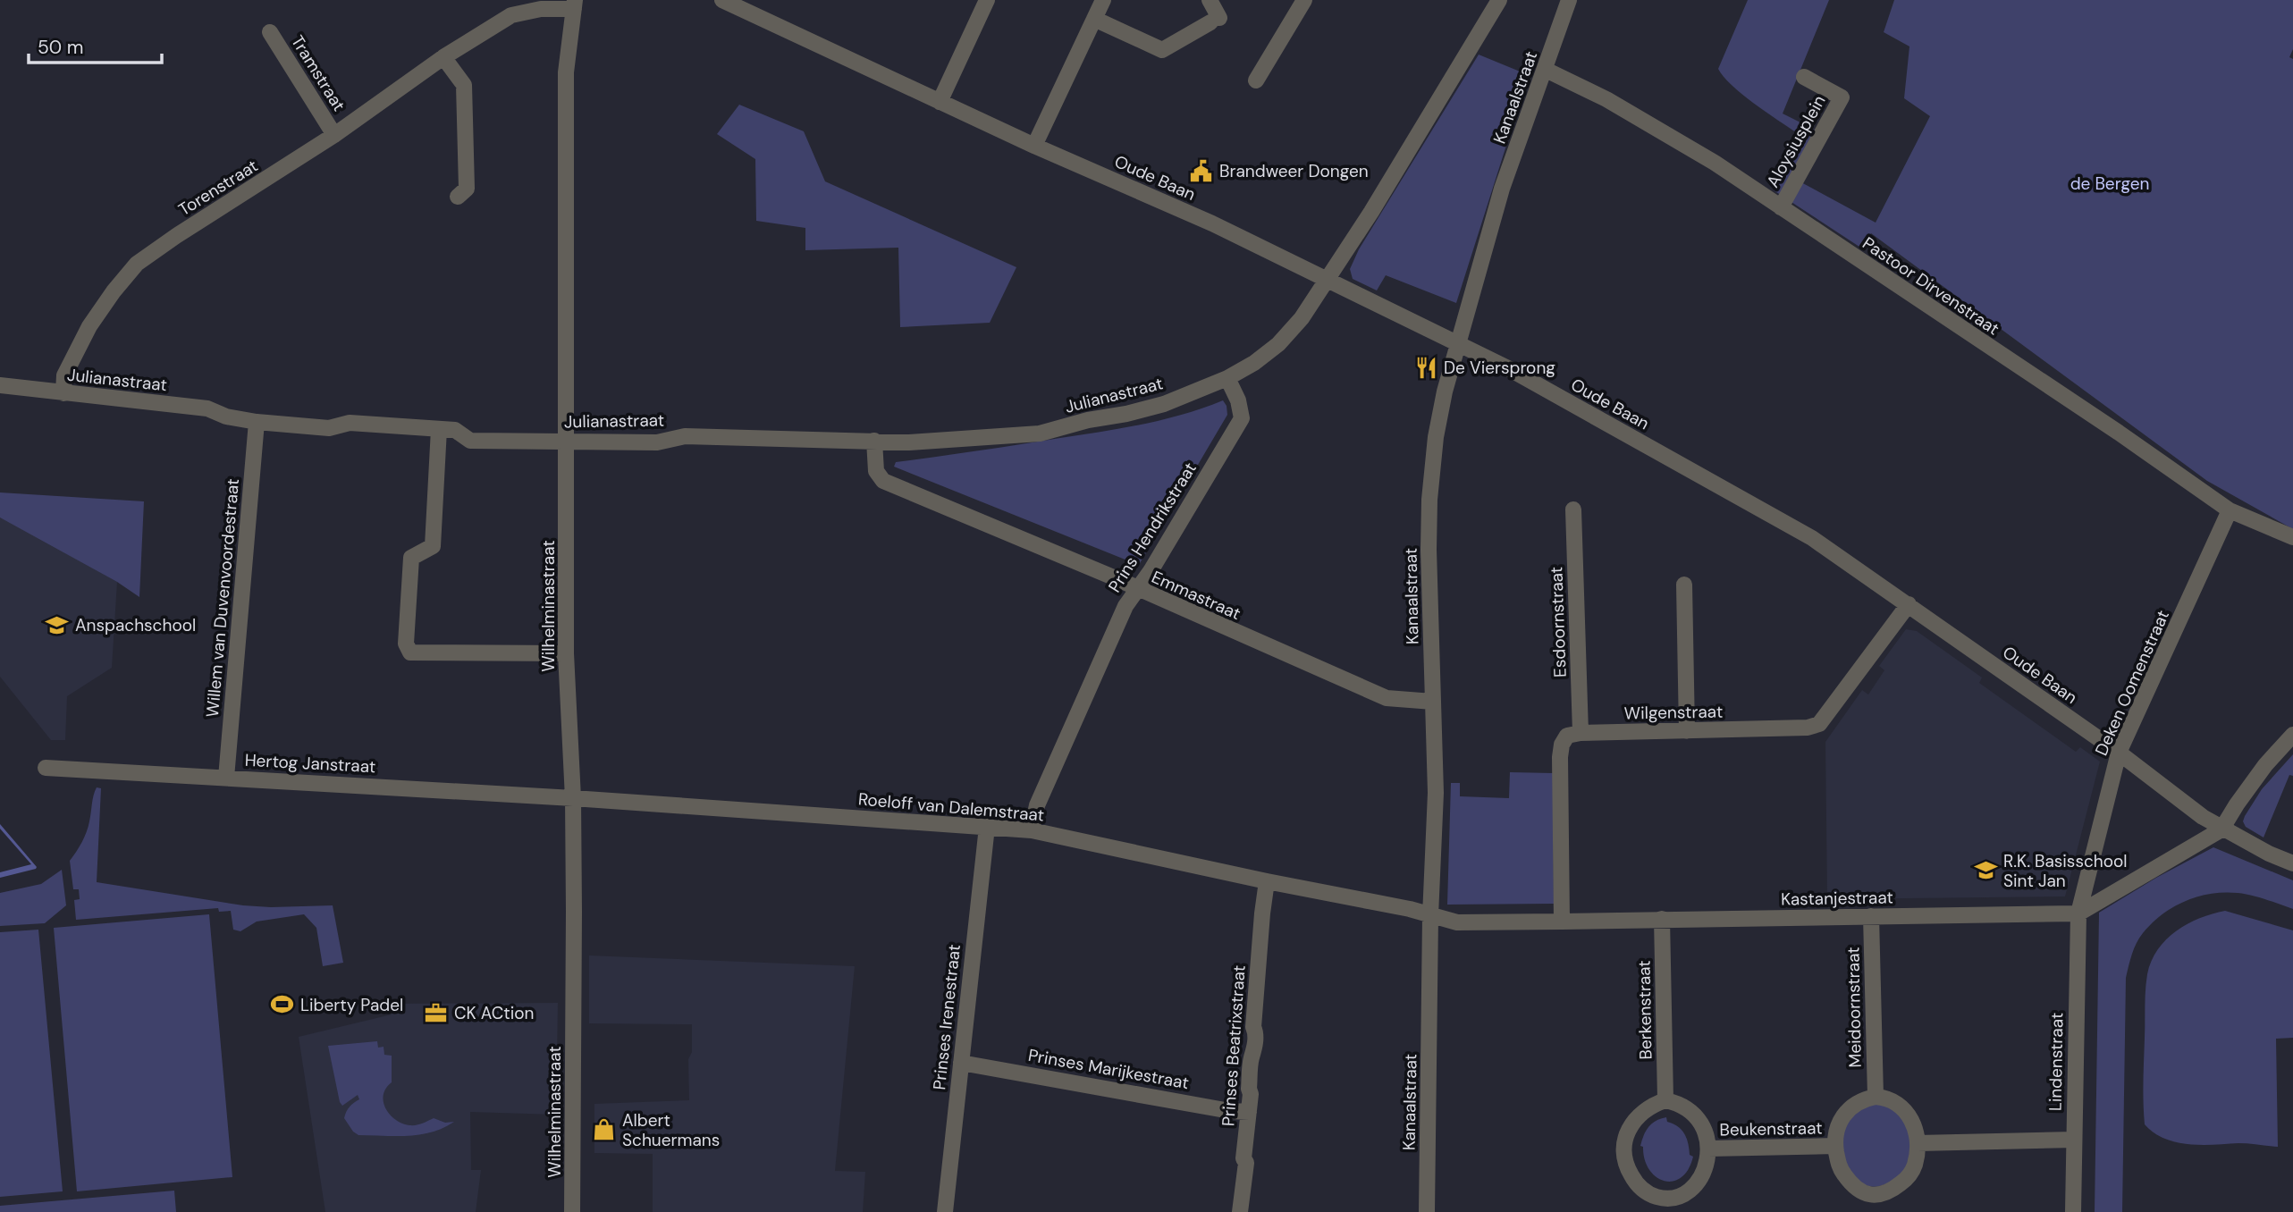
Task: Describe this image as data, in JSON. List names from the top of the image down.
{
  "streets": {
    "street": [
      "Tramstraat",
      "Kanaalstraat",
      "Aloysiusplein",
      "Oude Baan",
      "Torenstraat",
      "Pastoor Dirvenstraat",
      "Julianastraat",
      "Prins Hendrikstraat",
      "Emmastraat",
      "Willem van Duvenvoordestraat",
      "Wilhelminastraat",
      "Esdoornstraat",
      "Deken Oomenstraat",
      "Wilgenstraat",
      "Hertog Janstraat",
      "Roeloff van Dalemstraat",
      "Kastanjestraat",
      "Meidoornstraat",
      "Berkenstraat",
      "Prinses Irenestraat",
      "Prinses Beatrixstraat",
      "Lindenstraat",
      "Prinses Marijkestraat",
      "Beukenstraat"
    ]
  },
  "crossings": [
    ["Tramstraat", "Torenstraat"],
    ["Kanaalstraat", "Oude Baan"],
    ["Kanaalstraat", "Pastoor Dirvenstraat"],
    ["Kanaalstraat", "Emmastraat"],
    ["Kanaalstraat", "Roeloff van Dalemstraat"],
    ["Kanaalstraat", "Kastanjestraat"],
    ["Aloysiusplein", "Pastoor Dirvenstraat"],
    ["Oude Baan", "Deken Oomenstraat"],
    ["Oude Baan", "Wilgenstraat"],
    ["Oude Baan", "Kastanjestraat"],
    ["Torenstraat", "Julianastraat"],
    ["Torenstraat", "Wilhelminastraat"],
    ["Pastoor Dirvenstraat", "Deken Oomenstraat"],
    ["Julianastraat", "Prins Hendrikstraat"],
    ["Julianastraat", "Emmastraat"],
    ["Julianastraat", "Willem van Duvenvoordestraat"],
    ["Julianastraat", "Wilhelminastraat"],
    ["Prins Hendrikstraat", "Emmastraat"],
    ["Prins Hendrikstraat", "Roeloff van Dalemstraat"],
    ["Willem van Duvenvoordestraat", "Hertog Janstraat"],
    ["Wilhelminastraat", "Hertog Janstraat"],
    ["Wilhelminastraat", "Roeloff van Dalemstraat"],
    ["Esdoornstraat", "Wilgenstraat"],
    ["Deken Oomenstraat", "Kastanjestraat"],
    ["Deken Oomenstraat", "Lindenstraat"],
    ["Hertog Janstraat", "Roeloff van Dalemstraat"],
    ["Roeloff van Dalemstraat", "Kastanjestraat"],
    ["Roeloff van Dalemstraat", "Prinses Irenestraat"],
    ["Roeloff van Dalemstraat", "Prinses Beatrixstraat"],
    ["Kastanjestraat", "Meidoornstraat"],
    ["Kastanjestraat", "Berkenstraat"],
    ["Kastanjestraat", "Lindenstraat"],
    ["Meidoornstraat", "Beukenstraat"],
    ["Berkenstraat", "Beukenstraat"],
    ["Prinses Irenestraat", "Prinses Marijkestraat"],
    ["Prinses Beatrixstraat", "Prinses Marijkestraat"]
  ],
  "parks": ["de Bergen"],
  "places": {
    "public building": ["Brandweer Dongen"],
    "restaurant": ["De Viersprong"],
    "school or university": ["Anspachschool", "R.K. Basisschool Sint Jan"],
    "sports": ["Liberty Padel"],
    "office": ["CK ACtion"],
    "shop": ["Albert Schuermans"]
  },
  "scale_bar": "50 m"
}
